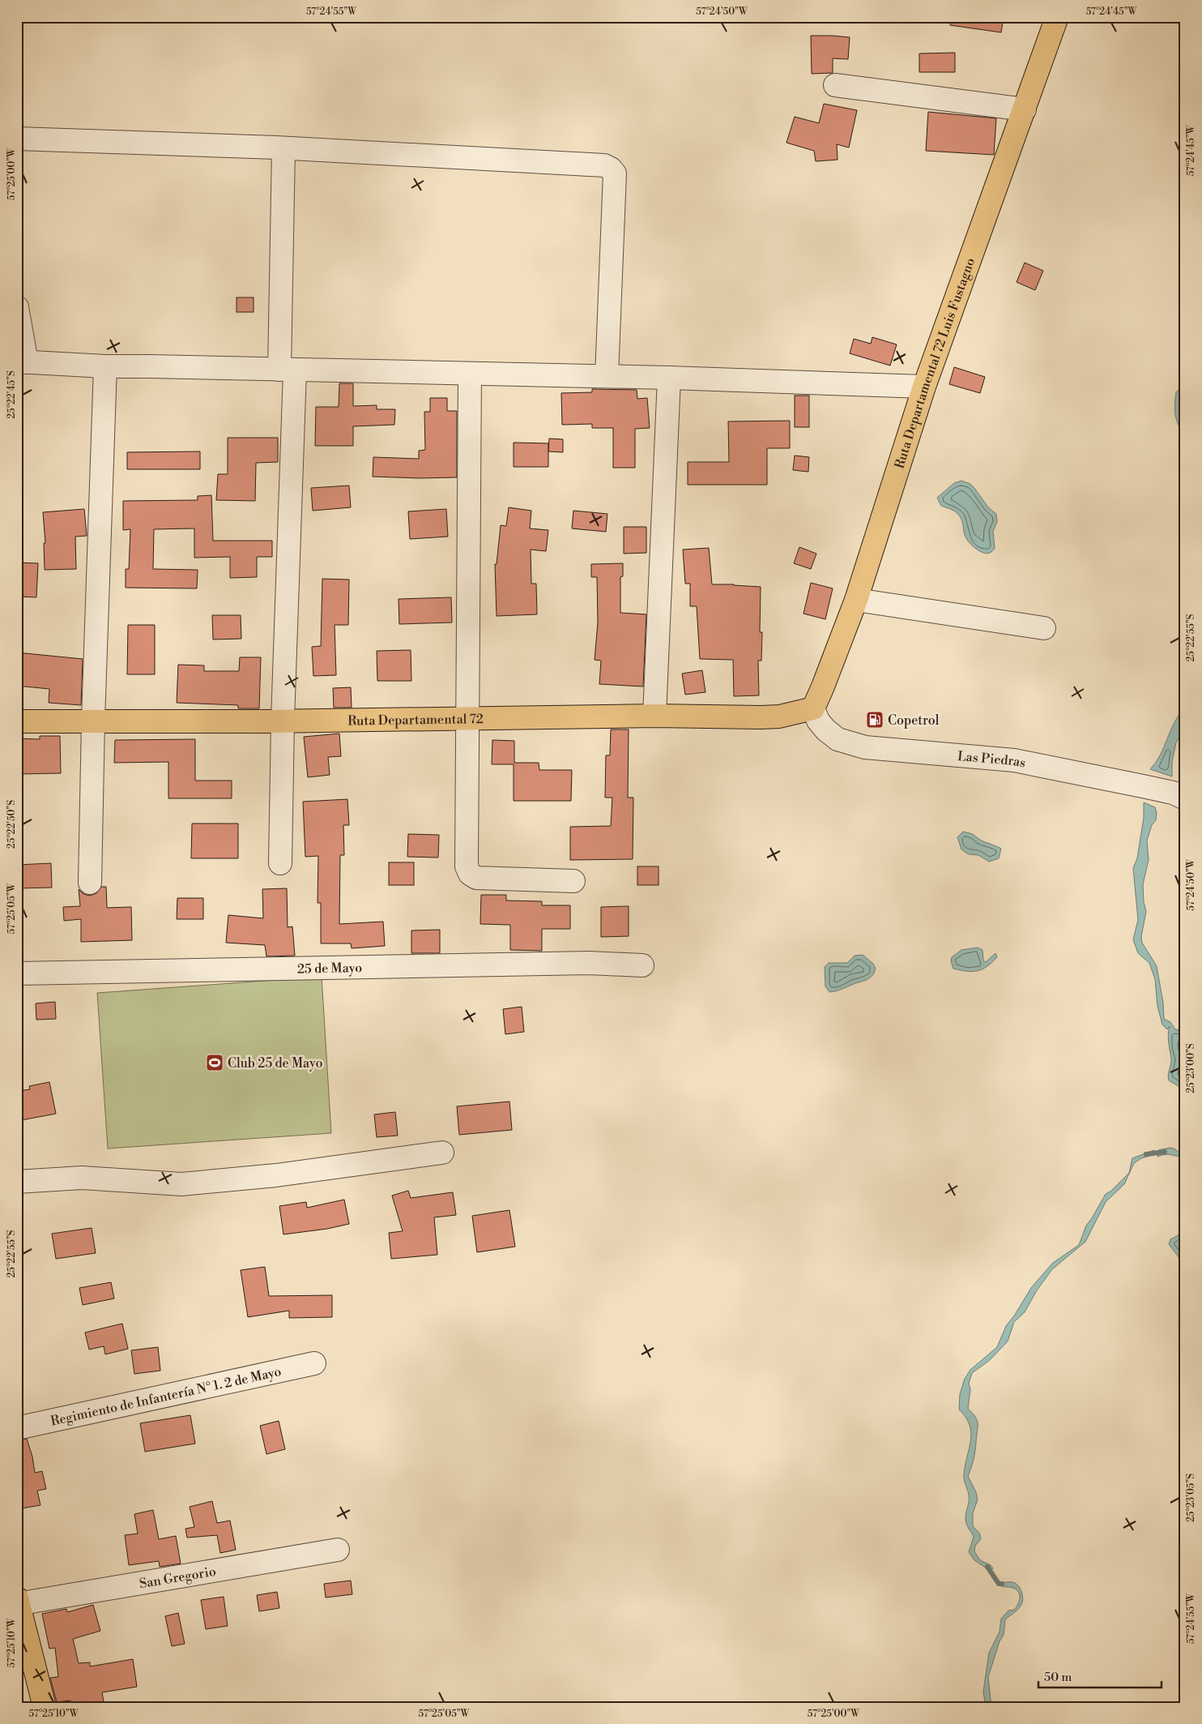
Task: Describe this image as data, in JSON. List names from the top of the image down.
{
  "streets": {
    "main road": ["Ruta Departamental 72 Luis Fustagno", "Ruta Departamental 72"],
    "street": [
      "Las Piedras",
      "25 de Mayo",
      "Regimiento de Infantería N° 1. 2 de Mayo",
      "San Gregorio"
    ]
  },
  "crossings": [
    ["Ruta Departamental 72 Luis Fustagno", "Ruta Departamental 72"],
    ["Ruta Departamental 72 Luis Fustagno", "Las Piedras"],
    ["Ruta Departamental 72", "Las Piedras"]
  ],
  "places": {
    "fuel station": ["Copetrol"],
    "sports": ["Club 25 de Mayo"]
  },
  "scale_bar": "50 m",
  "coordinates": [
    "57°24'55\"W",
    "57°24'50\"W",
    "57°24'45\"W",
    "57°25'00\"W",
    "25°22'45\"S",
    "25°22'55\"S",
    "25°22'50\"S",
    "57°25'05\"W",
    "25°23'00\"S",
    "25°23'05\"S",
    "57°25'10\"W"
  ]
}
